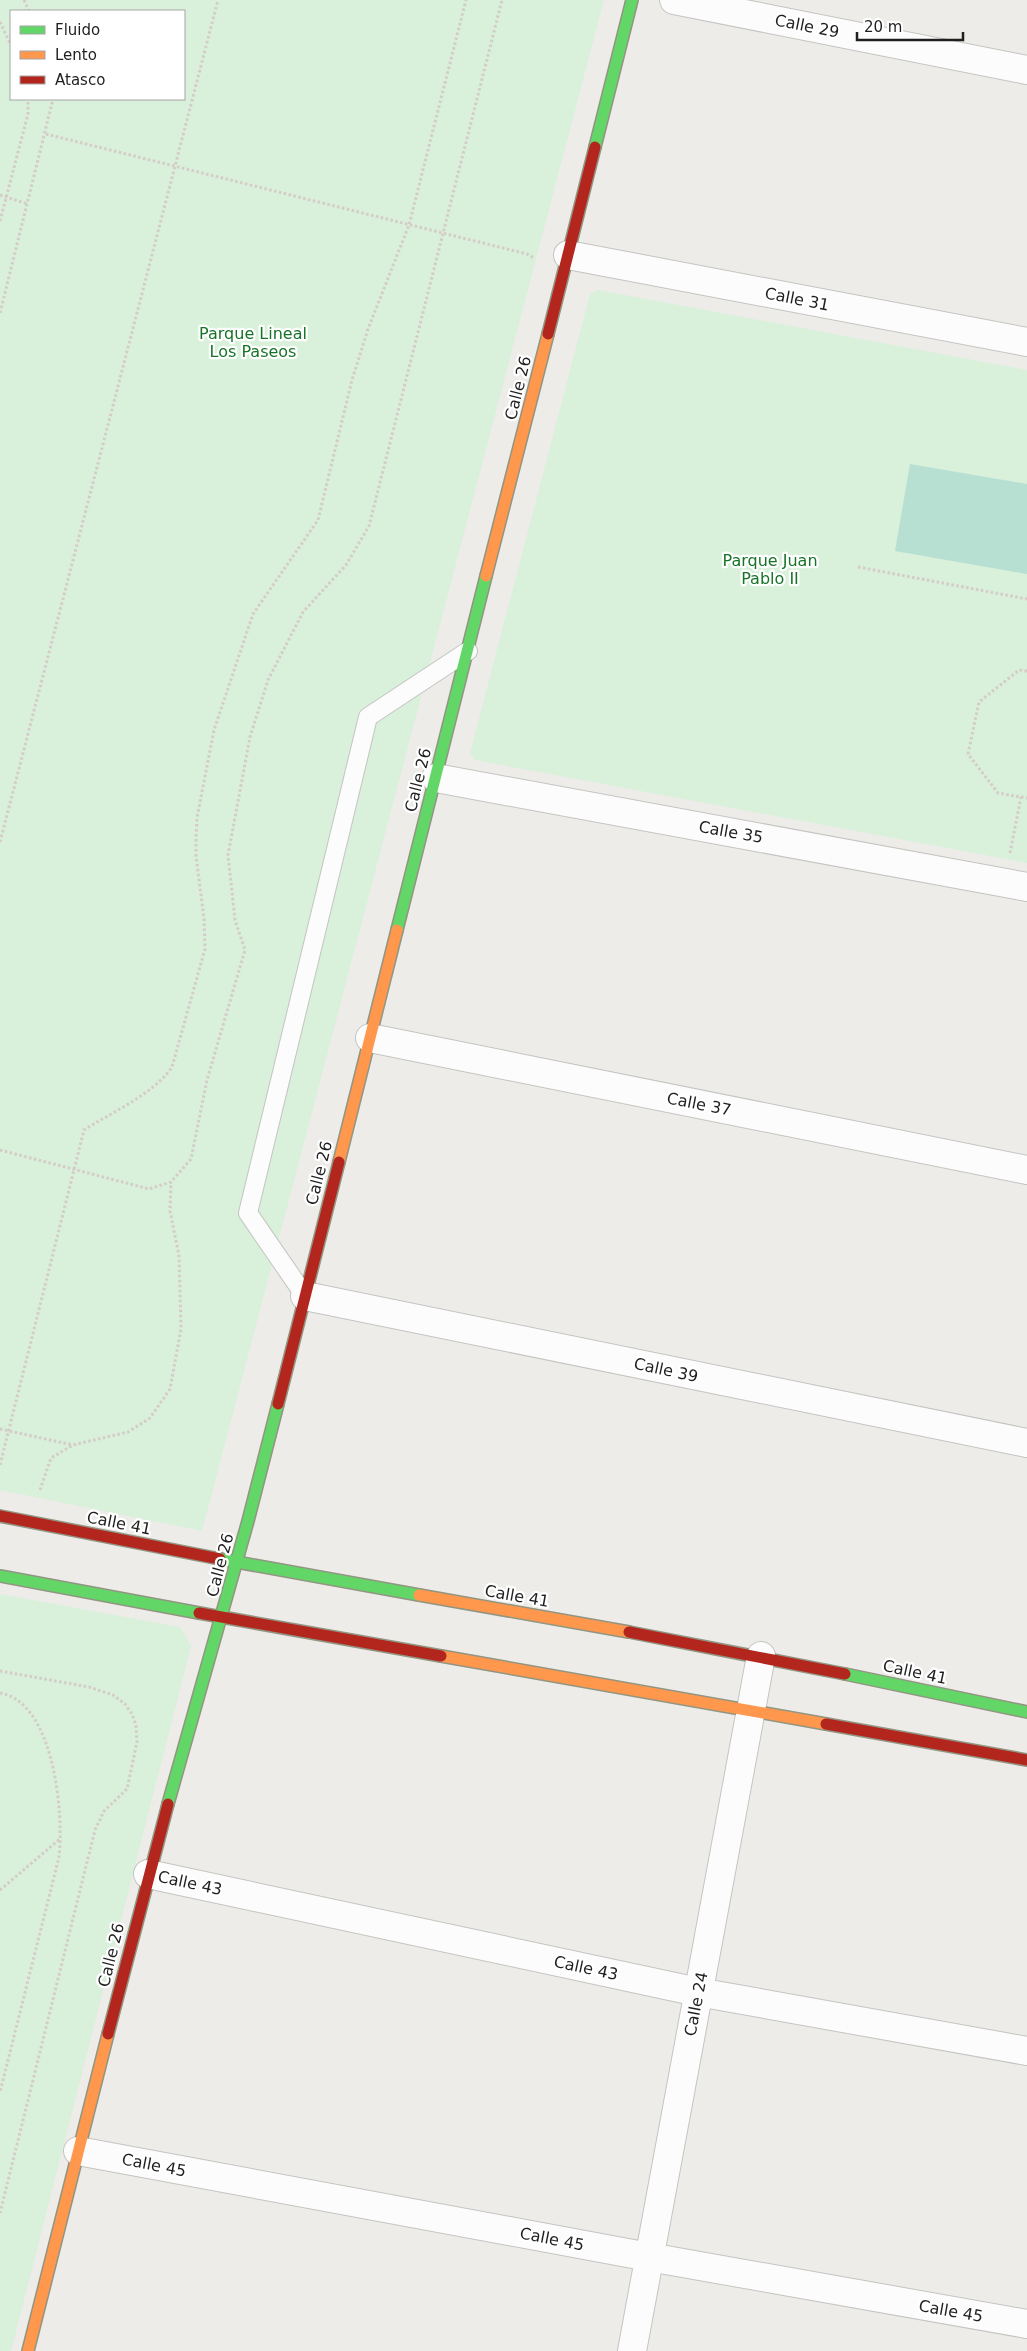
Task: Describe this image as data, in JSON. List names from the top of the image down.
{
  "streets": {
    "street": [
      "Calle 29",
      "Calle 31",
      "Calle 26",
      "Calle 35",
      "Calle 37",
      "Calle 39",
      "Calle 41",
      "Calle 43",
      "Calle 24",
      "Calle 45"
    ]
  },
  "crossings": [
    ["Calle 31", "Calle 26"],
    ["Calle 26", "Calle 35"],
    ["Calle 26", "Calle 37"],
    ["Calle 26", "Calle 39"],
    ["Calle 26", "Calle 41"],
    ["Calle 26", "Calle 43"],
    ["Calle 26", "Calle 45"],
    ["Calle 41", "Calle 24"],
    ["Calle 43", "Calle 24"],
    ["Calle 24", "Calle 45"]
  ],
  "parks": ["Parque Lineal Los Paseos", "Parque Juan Pablo II"],
  "legend": ["Fluido", "Lento", "Atasco"],
  "scale_bar": "20 m"
}
